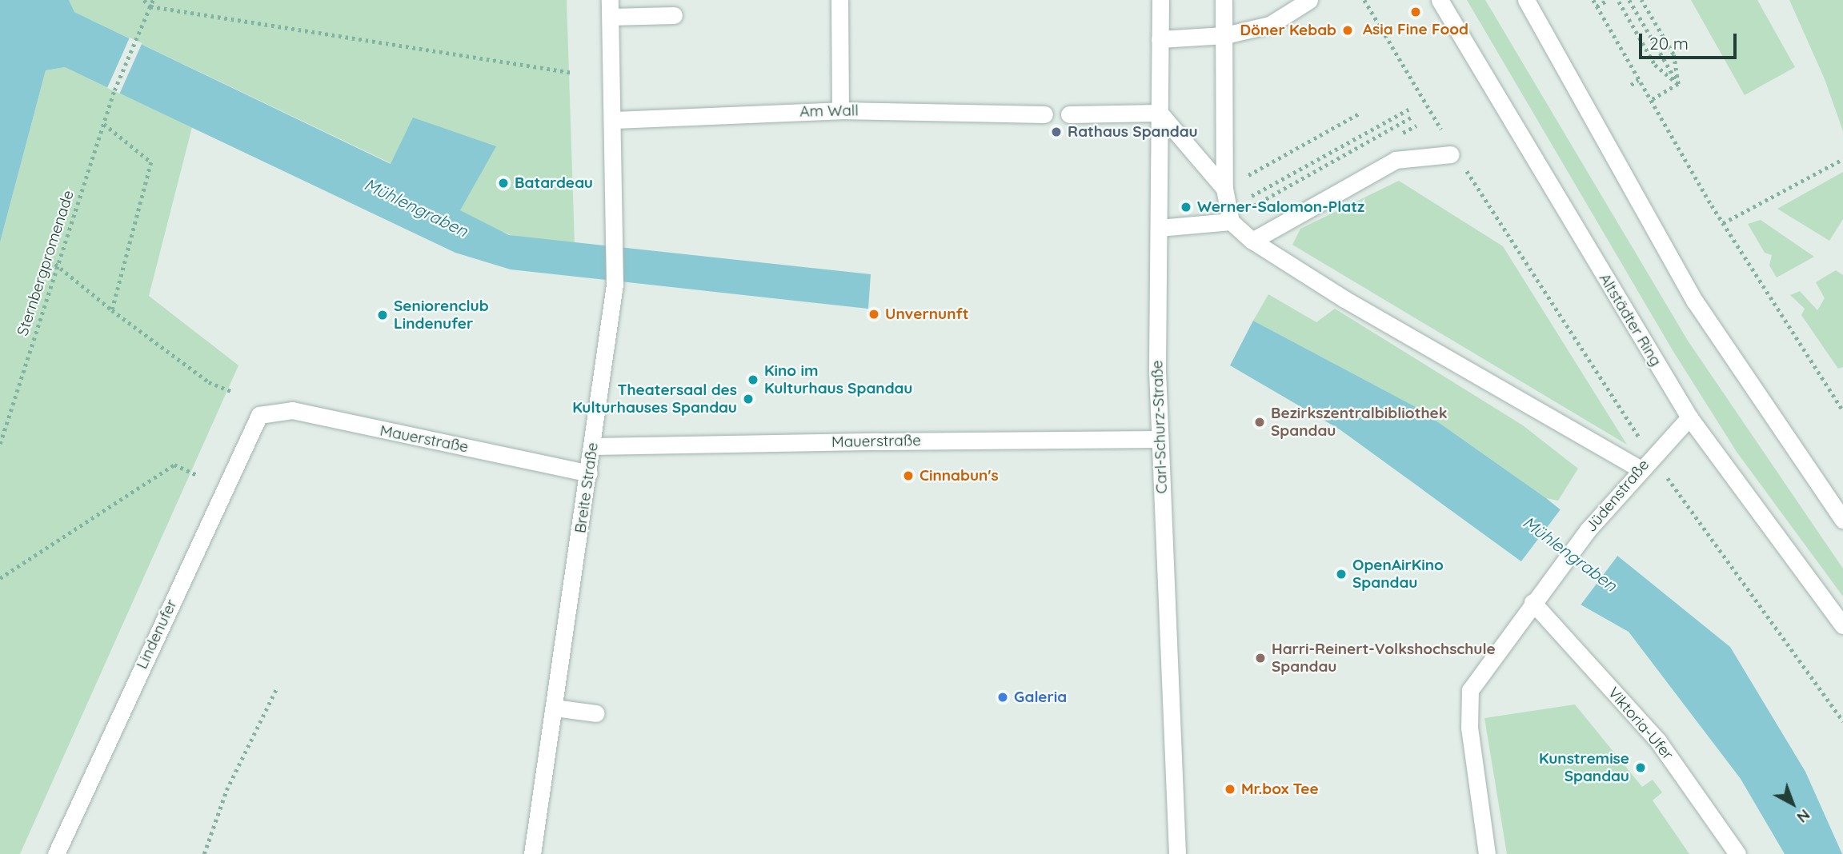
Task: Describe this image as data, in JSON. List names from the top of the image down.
{
  "streets": {
    "street": [
      "Am Wall",
      "Altstädter Ring",
      "Carl-Schurz-Straße",
      "Mauerstraße",
      "Breite Straße",
      "Jüdenstraße",
      "Lindenufer",
      "Viktoria-Ufer"
    ],
    "path": ["Sternbergpromenade"]
  },
  "crossings": [
    ["Am Wall", "Breite Straße"],
    ["Altstädter Ring", "Jüdenstraße"],
    ["Carl-Schurz-Straße", "Mauerstraße"],
    ["Mauerstraße", "Breite Straße"],
    ["Mauerstraße", "Lindenufer"],
    ["Jüdenstraße", "Viktoria-Ufer"]
  ],
  "water": ["Mühlengraben"],
  "places": [
    "Asia Fine Food",
    "Döner Kebab",
    "Rathaus Spandau",
    "Batardeau",
    "Werner-Salomon-Platz",
    "Unvernunft",
    "Seniorenclub Lindenufer",
    "Kino im Kulturhaus Spandau",
    "Theatersaal des Kulturhauses Spandau",
    "Bezirkszentralbibliothek Spandau",
    "Cinnabun's",
    "OpenAirKino Spandau",
    "Harri-Reinert-Volkshochschule Spandau",
    "Galeria",
    "Kunstremise Spandau",
    "Mr.box Tee"
  ],
  "scale_bar": "20 m",
  "north": "bottom right"
}
